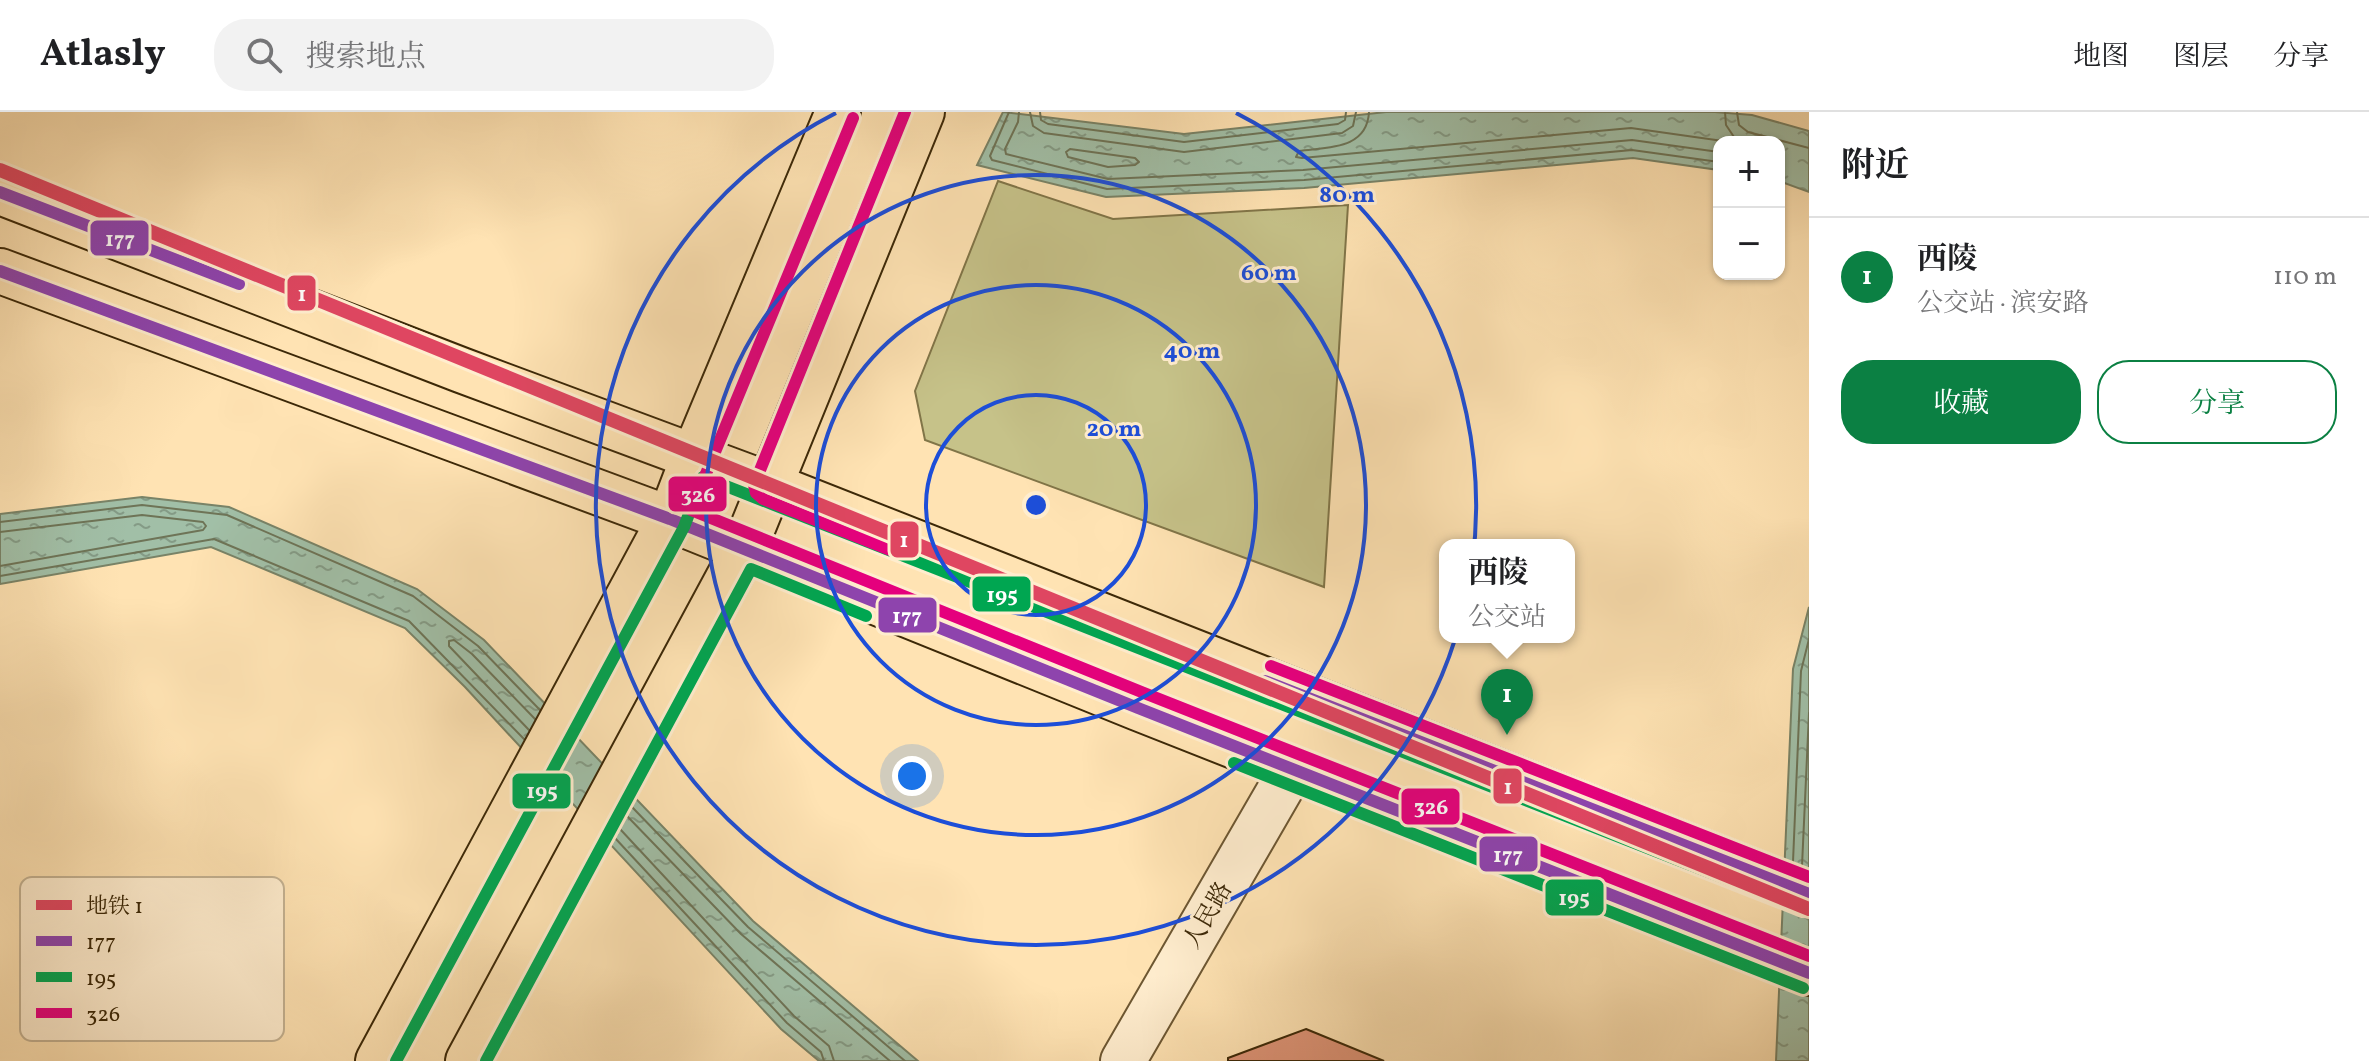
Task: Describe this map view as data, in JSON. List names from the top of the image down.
{
  "streets": {
    "street": ["人民路"]
  },
  "lines": [
    "transit line 326",
    "metro line 1",
    "transit line 177",
    "transit line 195"
  ],
  "legend": [
    "地铁 1",
    "177",
    "195",
    "326"
  ],
  "page": {
    "header": "Atlasly",
    "search": "搜索地点",
    "nav": ["地图", "图层", "分享"],
    "heading": "附近",
    "map_buttons": ["+", "−"],
    "list": [
      {
        "mark": "1",
        "name": "西陵",
        "note": "公交站 · 滨安路",
        "value": "110 m"
      }
    ],
    "buttons": ["收藏", "分享"],
    "popup": ["西陵", "公交站"],
    "pins": "1"
  },
  "rings": [
    "80 m",
    "60 m",
    "40 m",
    "20 m"
  ]
}
